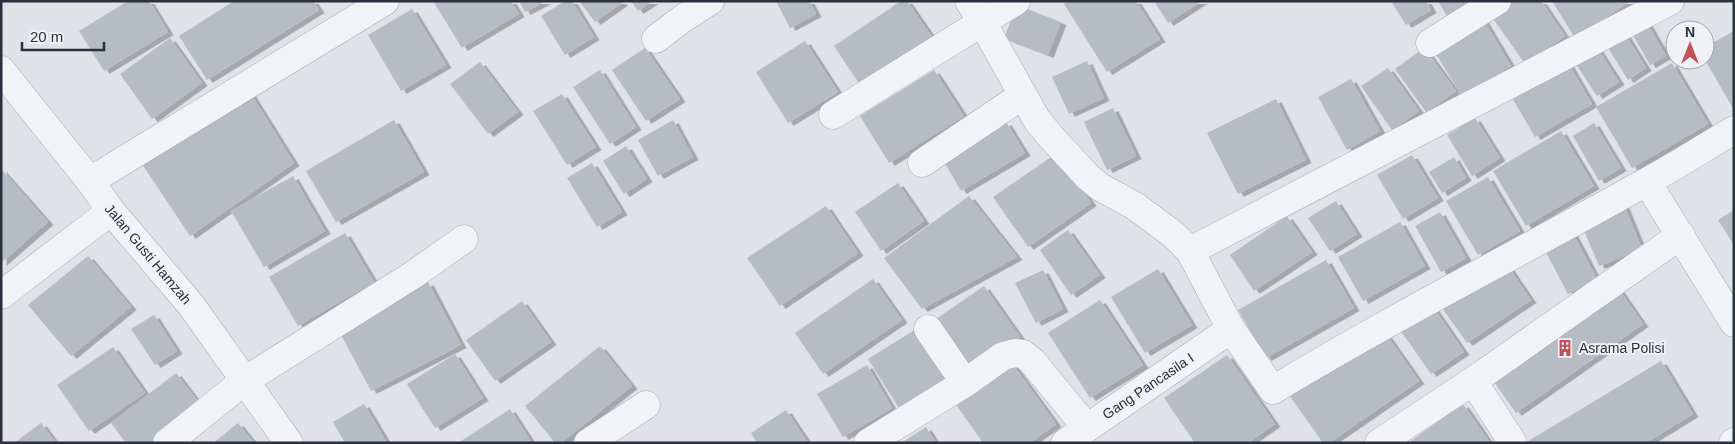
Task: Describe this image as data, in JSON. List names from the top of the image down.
{
  "streets": {
    "street": ["Jalan Gusti Hamzah", "Gang Pancasila I"]
  },
  "places": {
    "building": ["Asrama Polisi"]
  },
  "scale_bar": "20 m",
  "north": "top"
}
